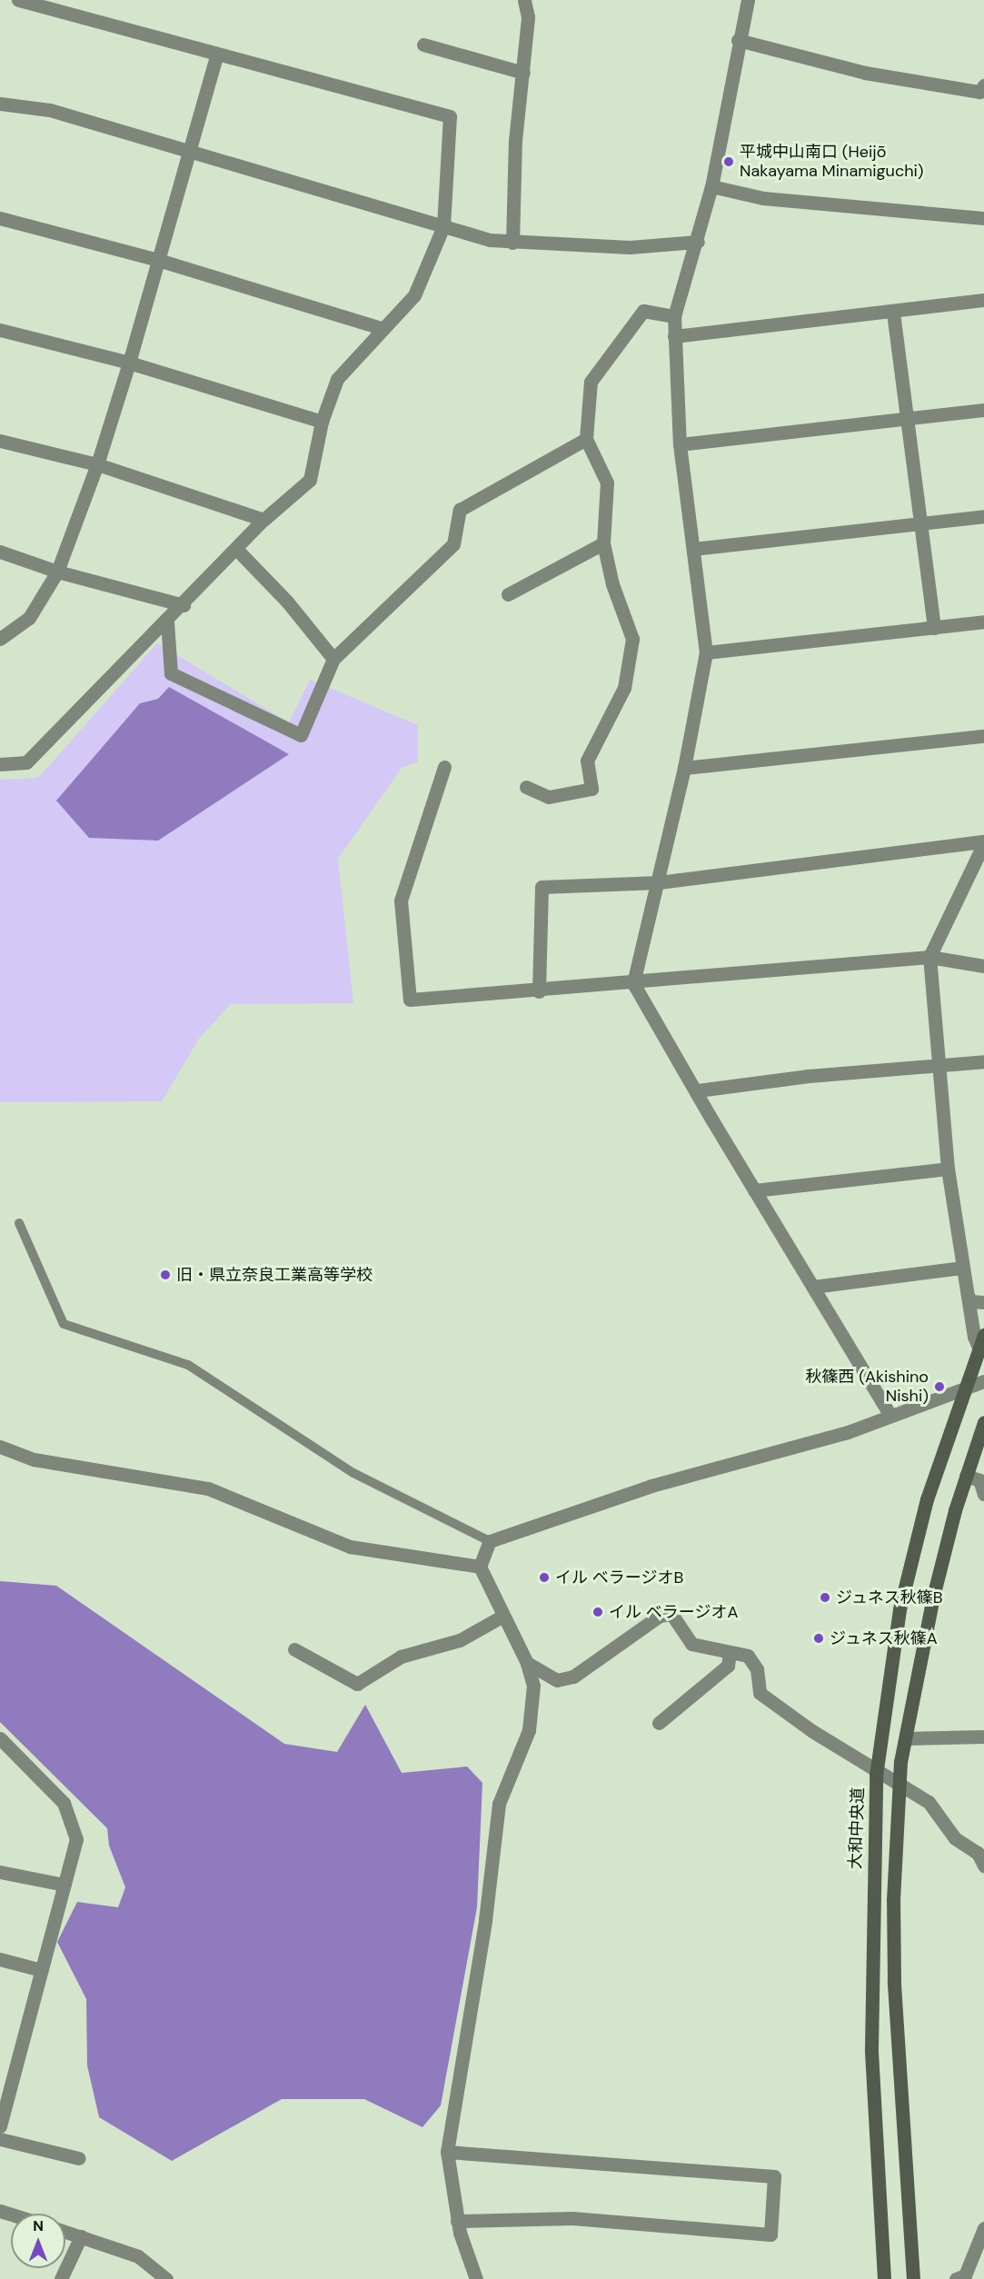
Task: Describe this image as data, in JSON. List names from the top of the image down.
{
  "streets": {
    "street": ["大和中央道"]
  },
  "places": [
    "平城中山南口 (Heijō Nakayama Minamiguchi)",
    "旧・県立奈良工業高等学校",
    "秋篠西 (Akishino Nishi)",
    "イル ベラージオB",
    "ジュネス秋篠B",
    "イル ベラージオA",
    "ジュネス秋篠A"
  ],
  "north": "top"
}
